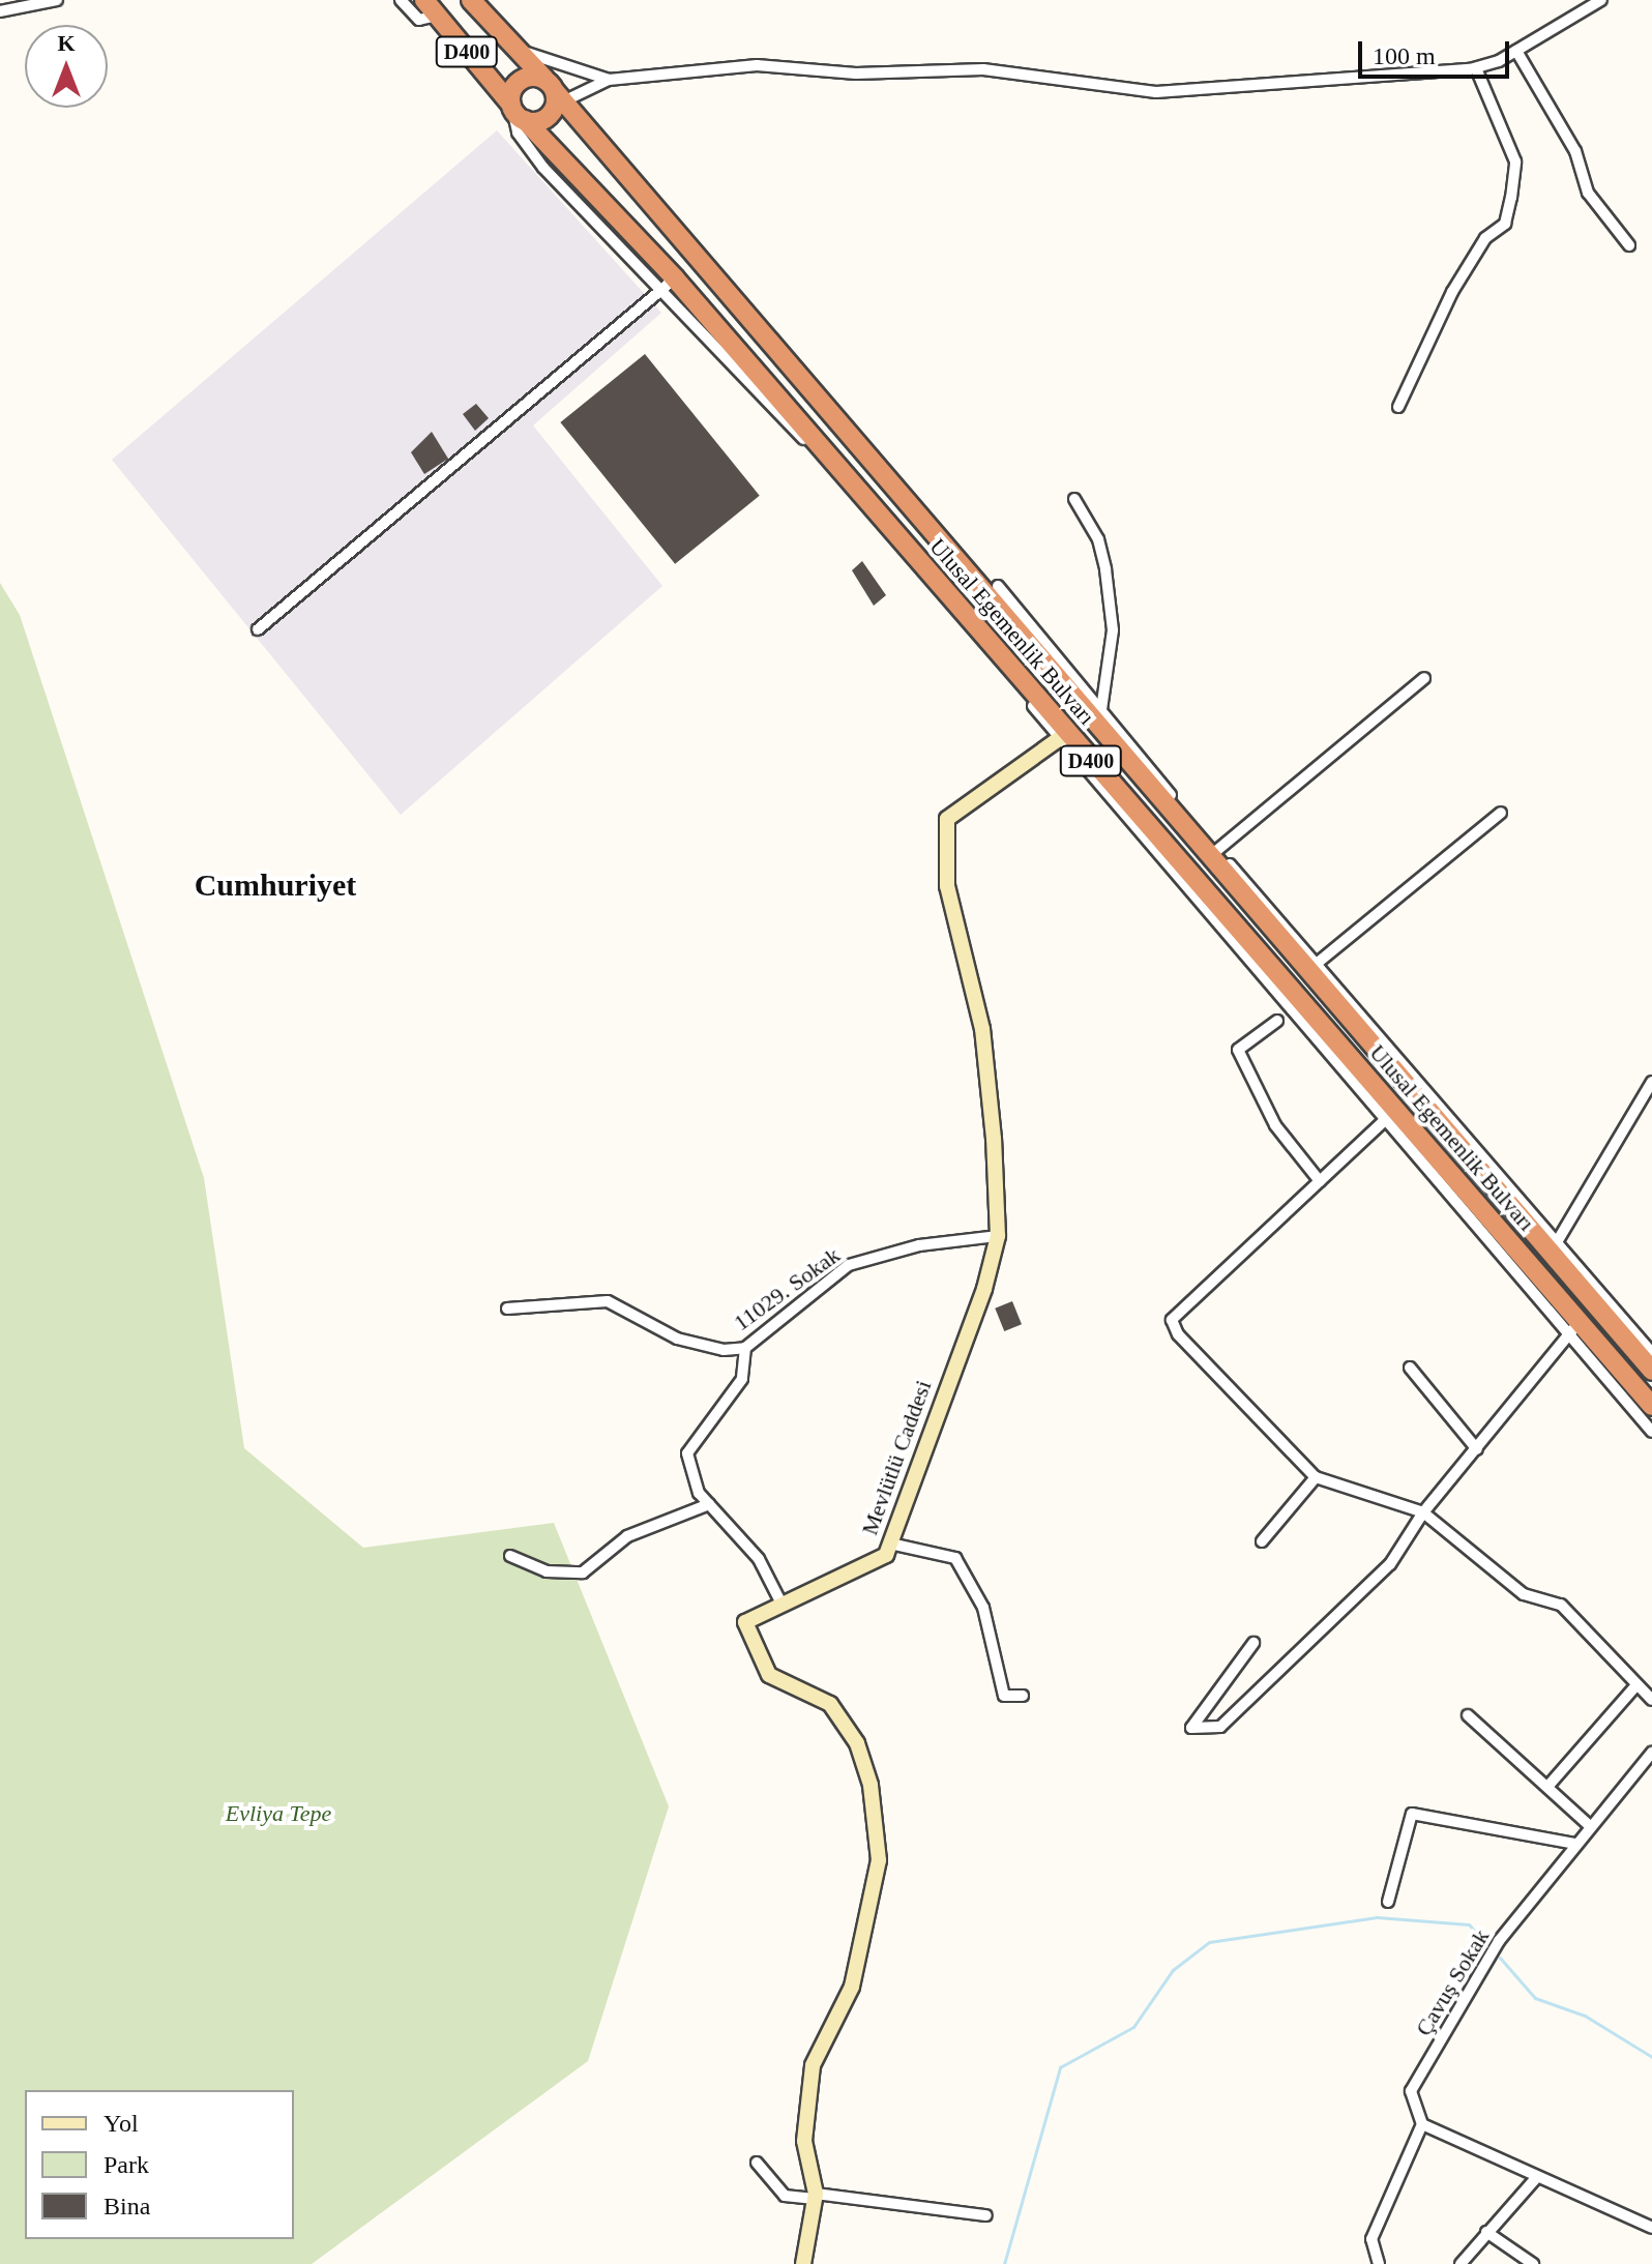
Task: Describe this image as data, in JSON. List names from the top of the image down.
{
  "streets": {
    "highway": ["D400", "Ulusal Egemenlik Bulvarı"],
    "street": ["11029. Sokak", "Mevlütlü Caddesi", "Çavuş Sokak"]
  },
  "crossings": [
    ["D400", "Ulusal Egemenlik Bulvarı"],
    ["Ulusal Egemenlik Bulvarı", "Mevlütlü Caddesi"],
    ["11029. Sokak", "Mevlütlü Caddesi"]
  ],
  "districts": ["Cumhuriyet"],
  "parks": ["Evliya Tepe"],
  "legend": ["Yol", "Park", "Bina"],
  "scale_bar": "100 m",
  "north": "top"
}
